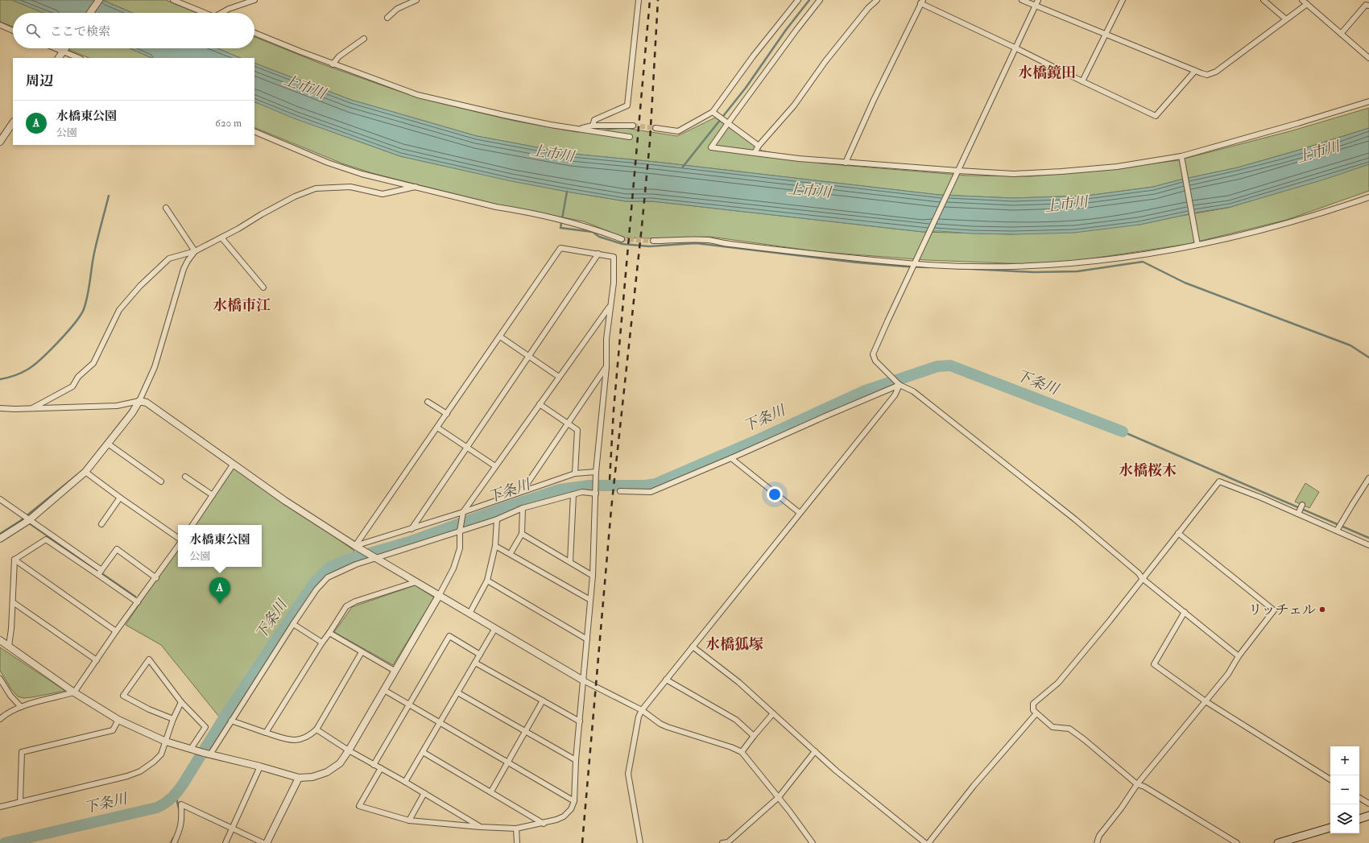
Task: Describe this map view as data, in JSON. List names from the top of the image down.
{
  "districts": [
    "水橋鏡田",
    "水橋市江",
    "水橋桜木",
    "水橋狐塚"
  ],
  "water": ["上市川", "下条川"],
  "places": ["リッチェル"],
  "page": {
    "search": "ここで検索",
    "heading": "周辺",
    "list": [
      {
        "mark": "A",
        "name": "水橋東公園",
        "note": "公園",
        "value": "620 m"
      }
    ],
    "popup": ["水橋東公園", "公園"],
    "pins": "A",
    "map_buttons": ["+", "−"]
  }
}
